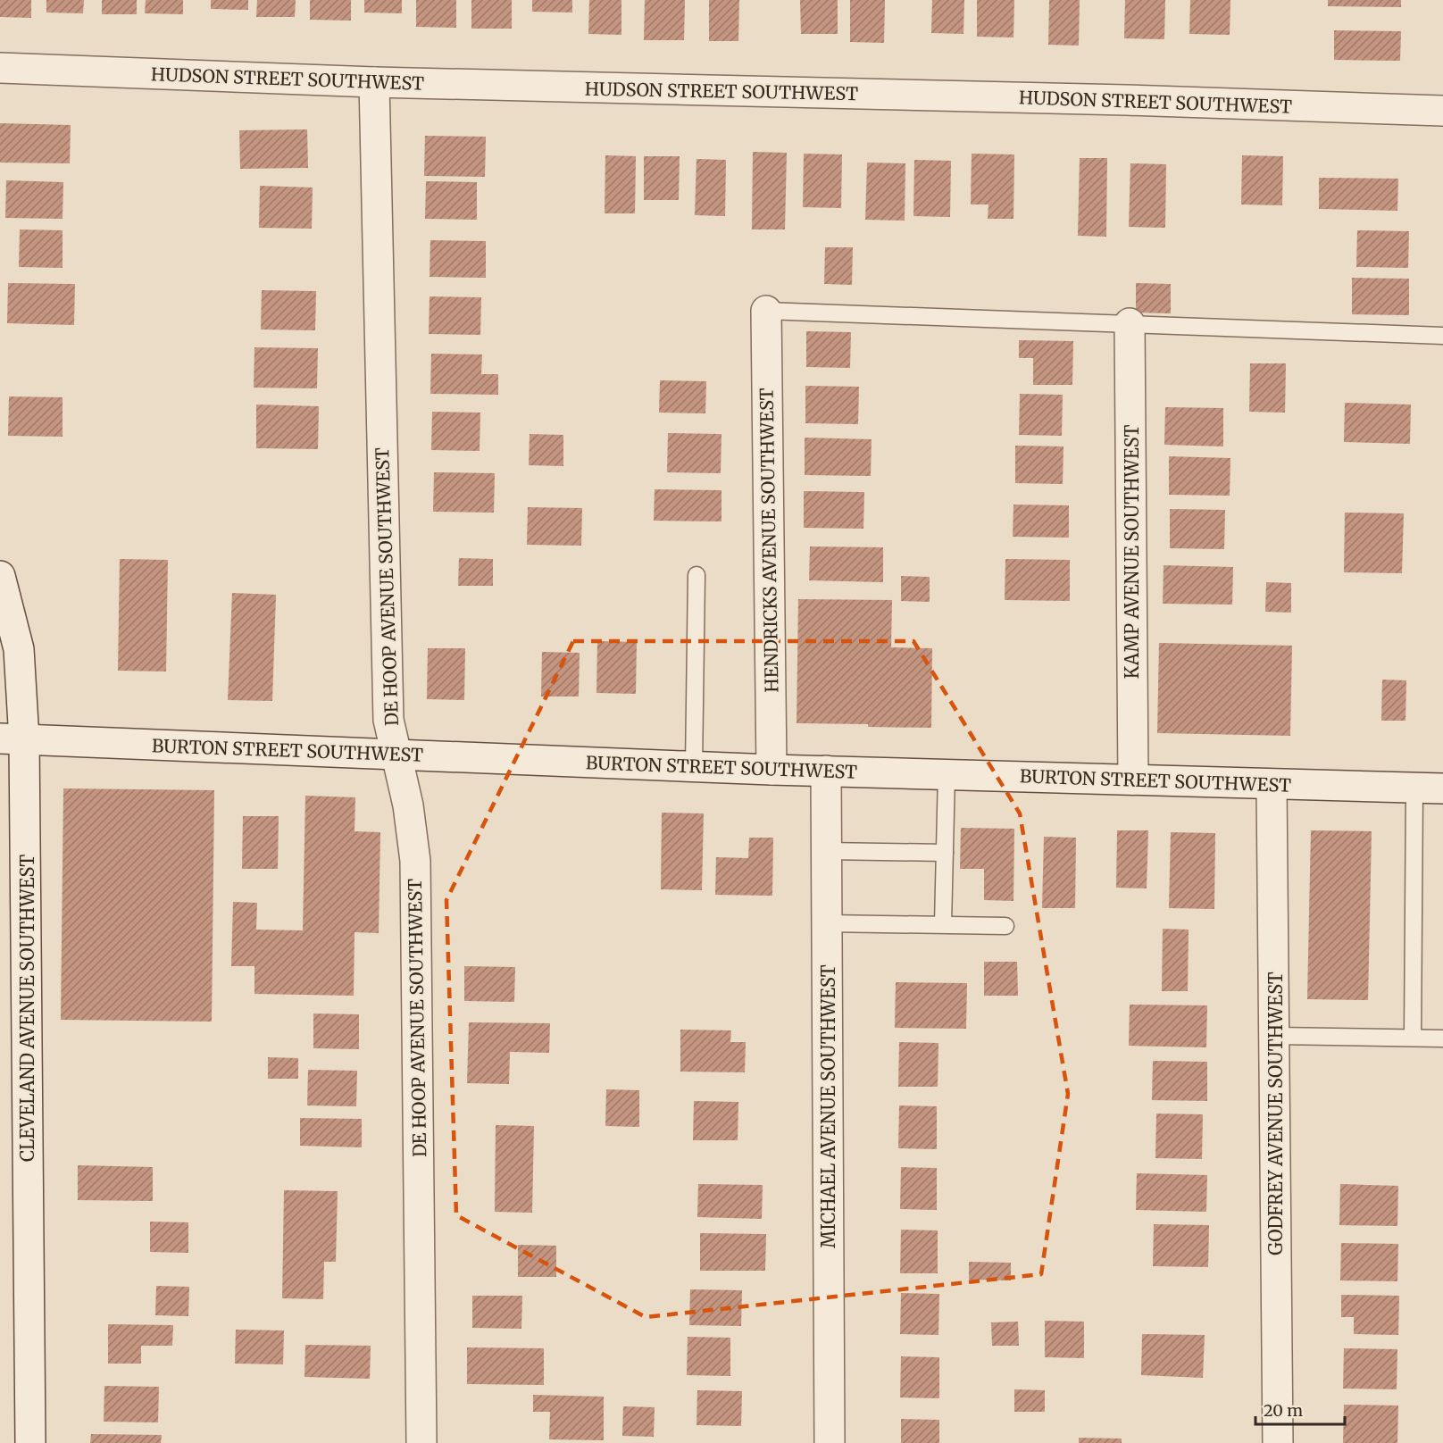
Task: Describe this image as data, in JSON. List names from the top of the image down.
{
  "streets": {
    "street": [
      "HUDSON STREET SOUTHWEST",
      "HENDRICKS AVENUE SOUTHWEST",
      "KAMP AVENUE SOUTHWEST",
      "DE HOOP AVENUE SOUTHWEST",
      "BURTON STREET SOUTHWEST",
      "CLEVELAND AVENUE SOUTHWEST",
      "MICHAEL AVENUE SOUTHWEST",
      "GODFREY AVENUE SOUTHWEST"
    ]
  },
  "crossings": [
    ["HUDSON STREET SOUTHWEST", "DE HOOP AVENUE SOUTHWEST"],
    ["HENDRICKS AVENUE SOUTHWEST", "BURTON STREET SOUTHWEST"],
    ["KAMP AVENUE SOUTHWEST", "BURTON STREET SOUTHWEST"],
    ["DE HOOP AVENUE SOUTHWEST", "BURTON STREET SOUTHWEST"],
    ["BURTON STREET SOUTHWEST", "CLEVELAND AVENUE SOUTHWEST"],
    ["BURTON STREET SOUTHWEST", "MICHAEL AVENUE SOUTHWEST"],
    ["BURTON STREET SOUTHWEST", "GODFREY AVENUE SOUTHWEST"]
  ],
  "scale_bar": "20 m"
}
